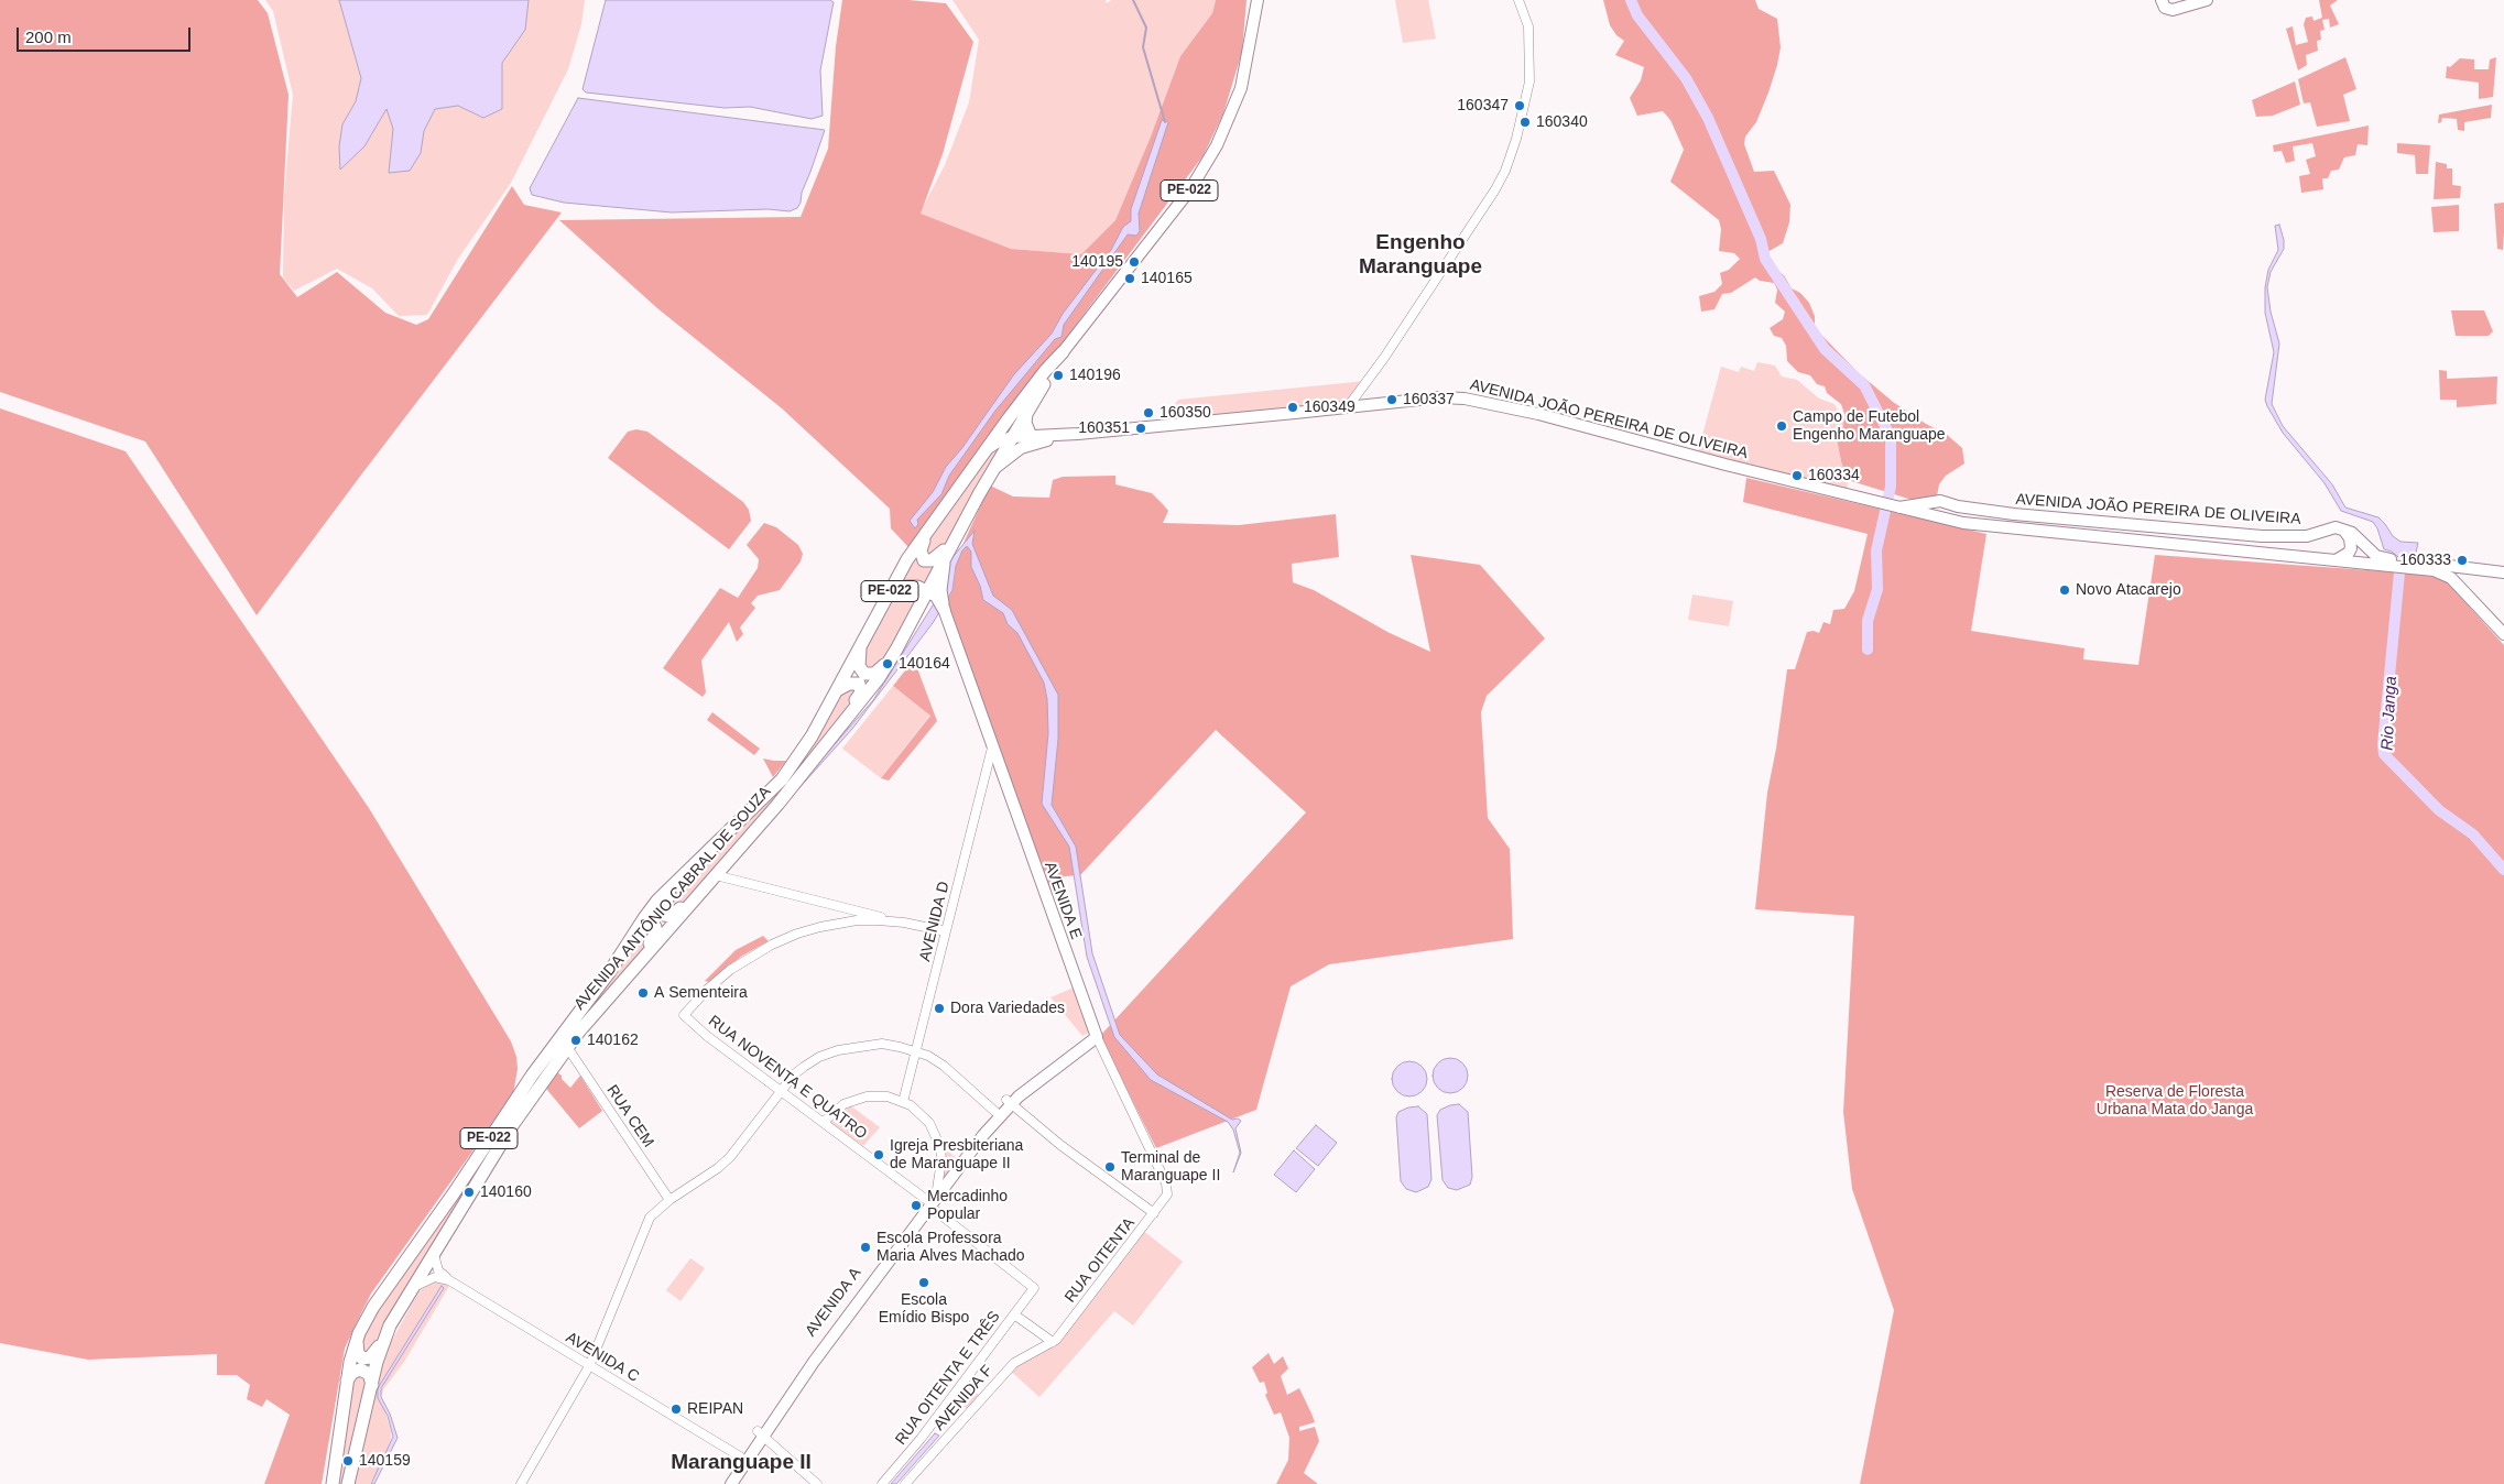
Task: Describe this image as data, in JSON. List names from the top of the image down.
{
  "streets": {
    "highway": ["PE-022", "AVENIDA ANTÔNIO CABRAL DE SOUZA"],
    "main road": ["AVENIDA JOÃO PEREIRA DE OLIVEIRA", "AVENIDA E", "AVENIDA A"],
    "street": [
      "AVENIDA D",
      "RUA NOVENTA E QUATRO",
      "RUA CEM",
      "RUA OITENTA",
      "AVENIDA C",
      "RUA OITENTA E TRÊS",
      "AVENIDA F"
    ]
  },
  "crossings": [
    ["AVENIDA JOÃO PEREIRA DE OLIVEIRA", "AVENIDA ANTÔNIO CABRAL DE SOUZA"],
    ["AVENIDA ANTÔNIO CABRAL DE SOUZA", "RUA CEM"],
    ["AVENIDA E", "AVENIDA D"],
    ["AVENIDA E", "RUA OITENTA"],
    ["AVENIDA E", "AVENIDA A"],
    ["RUA NOVENTA E QUATRO", "AVENIDA A"],
    ["RUA NOVENTA E QUATRO", "RUA OITENTA E TRÊS"],
    ["RUA OITENTA", "AVENIDA F"],
    ["AVENIDA A", "AVENIDA C"]
  ],
  "districts": ["Engenho Maranguape", "Maranguape II"],
  "water": ["Rio Janga"],
  "parks": ["Reserva de Floresta Urbana Mata do Janga"],
  "places": [
    "160347",
    "160340",
    "140195",
    "140165",
    "140196",
    "160337",
    "160349",
    "160350",
    "Campo de Futebol Engenho Maranguape",
    "160351",
    "160334",
    "160333",
    "Novo Atacarejo",
    "140164",
    "A Sementeira",
    "Dora Variedades",
    "140162",
    "Igreja Presbiteriana de Maranguape II",
    "Terminal de Maranguape II",
    "140160",
    "Mercadinho Popular",
    "Escola Professora Maria Alves Machado",
    "Escola Emídio Bispo",
    "REIPAN",
    "140159"
  ],
  "scale_bar": "200 m"
}
